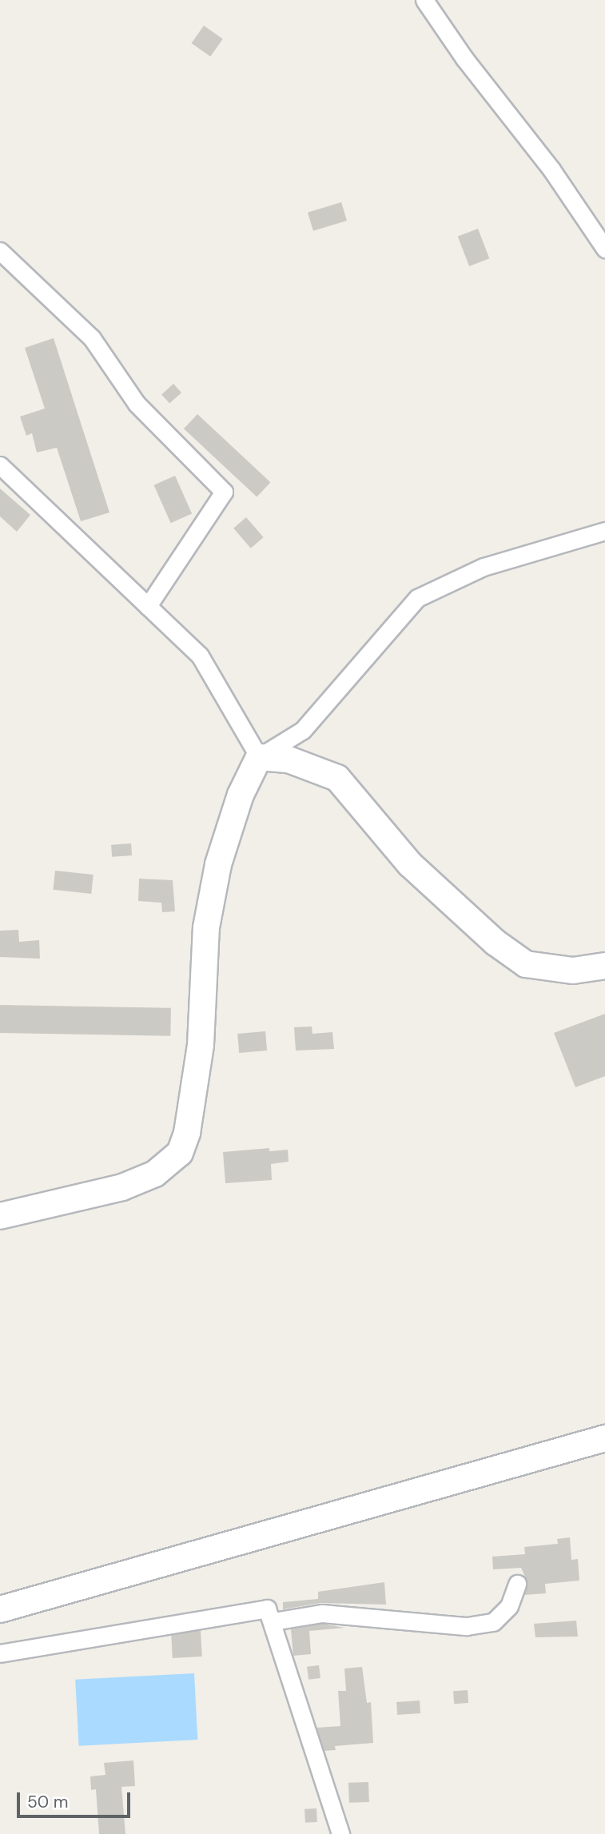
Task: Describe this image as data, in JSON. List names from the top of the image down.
{
  "scale_bar": "50 m"
}
